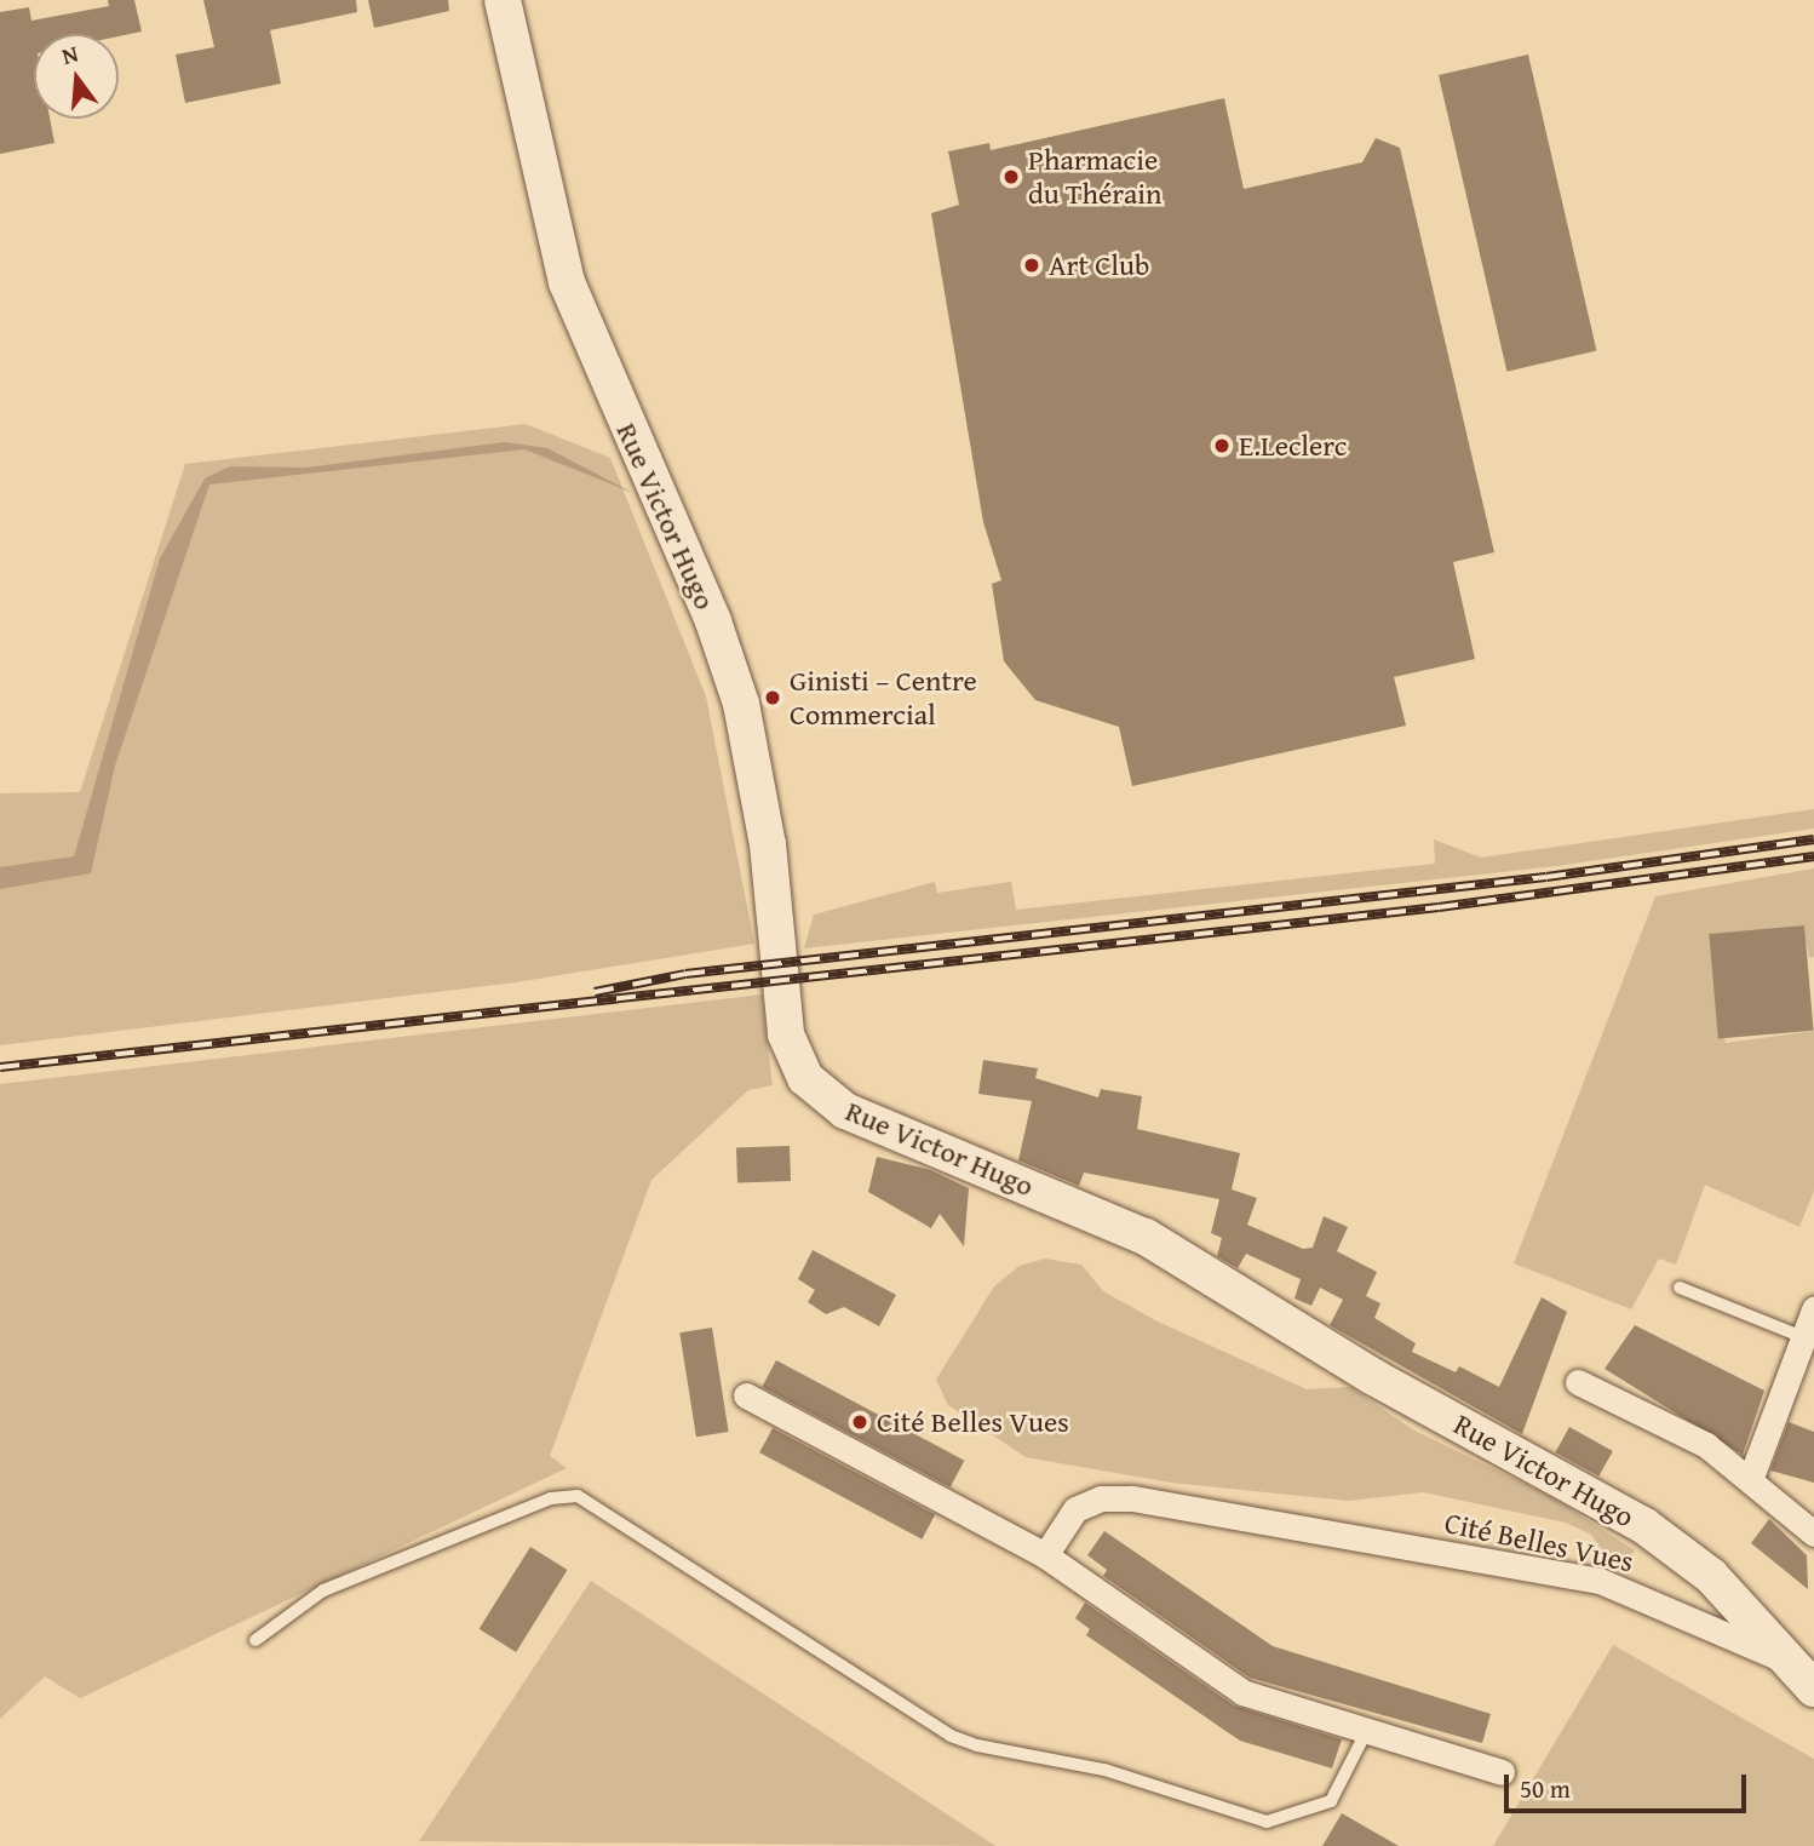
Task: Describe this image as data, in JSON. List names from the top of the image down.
{
  "streets": {
    "street": ["Rue Victor Hugo", "Cité Belles Vues"]
  },
  "crossings": [
    ["Rue Victor Hugo", "Cité Belles Vues"]
  ],
  "places": [
    "Pharmacie du Thérain",
    "Art Club",
    "E.Leclerc",
    "Ginisti – Centre Commercial",
    "Cité Belles Vues"
  ],
  "scale_bar": "50 m",
  "north": "top"
}
